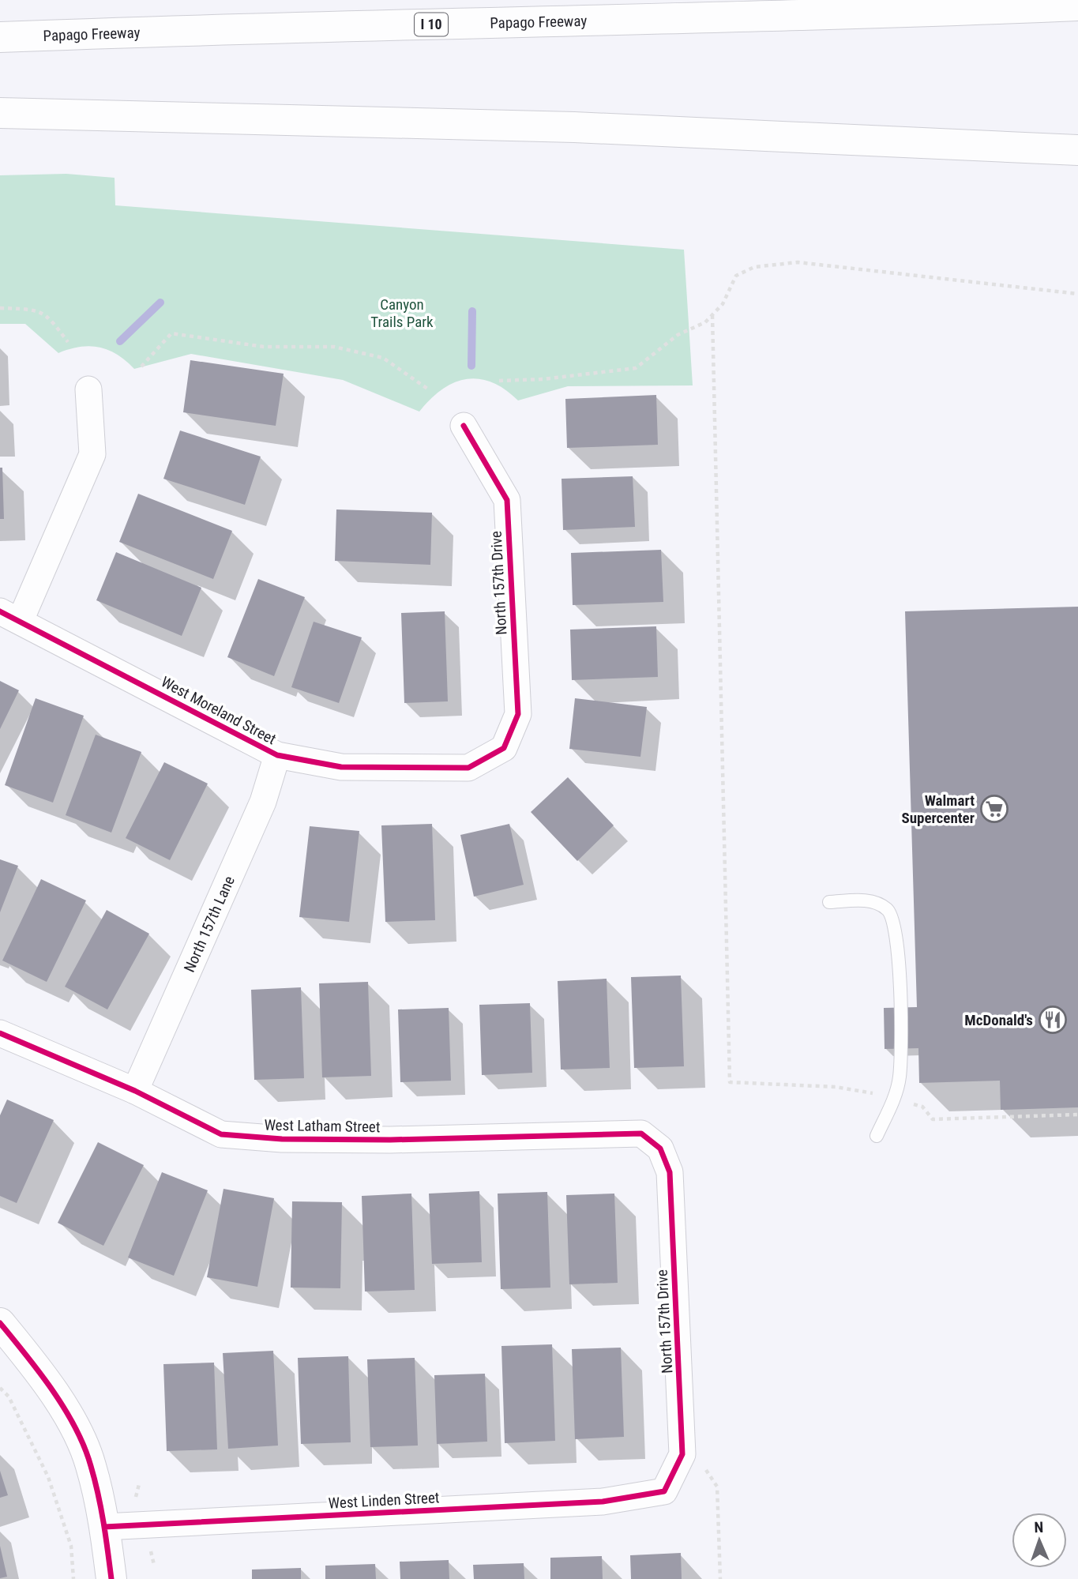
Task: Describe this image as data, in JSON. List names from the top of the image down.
{
  "streets": {
    "main road": ["Papago Freeway", "I 10"],
    "street": [
      "North 157th Drive",
      "West Moreland Street",
      "North 157th Lane",
      "West Latham Street",
      "West Linden Street"
    ]
  },
  "crossings": [
    ["North 157th Drive", "West Moreland Street"],
    ["North 157th Drive", "West Latham Street"],
    ["North 157th Drive", "West Linden Street"],
    ["West Moreland Street", "North 157th Lane"],
    ["North 157th Lane", "West Latham Street"]
  ],
  "parks": ["Canyon Trails Park"],
  "places": {
    "supermarket": ["Walmart Supercenter"],
    "restaurant": ["McDonald's"]
  },
  "north": "top"
}
